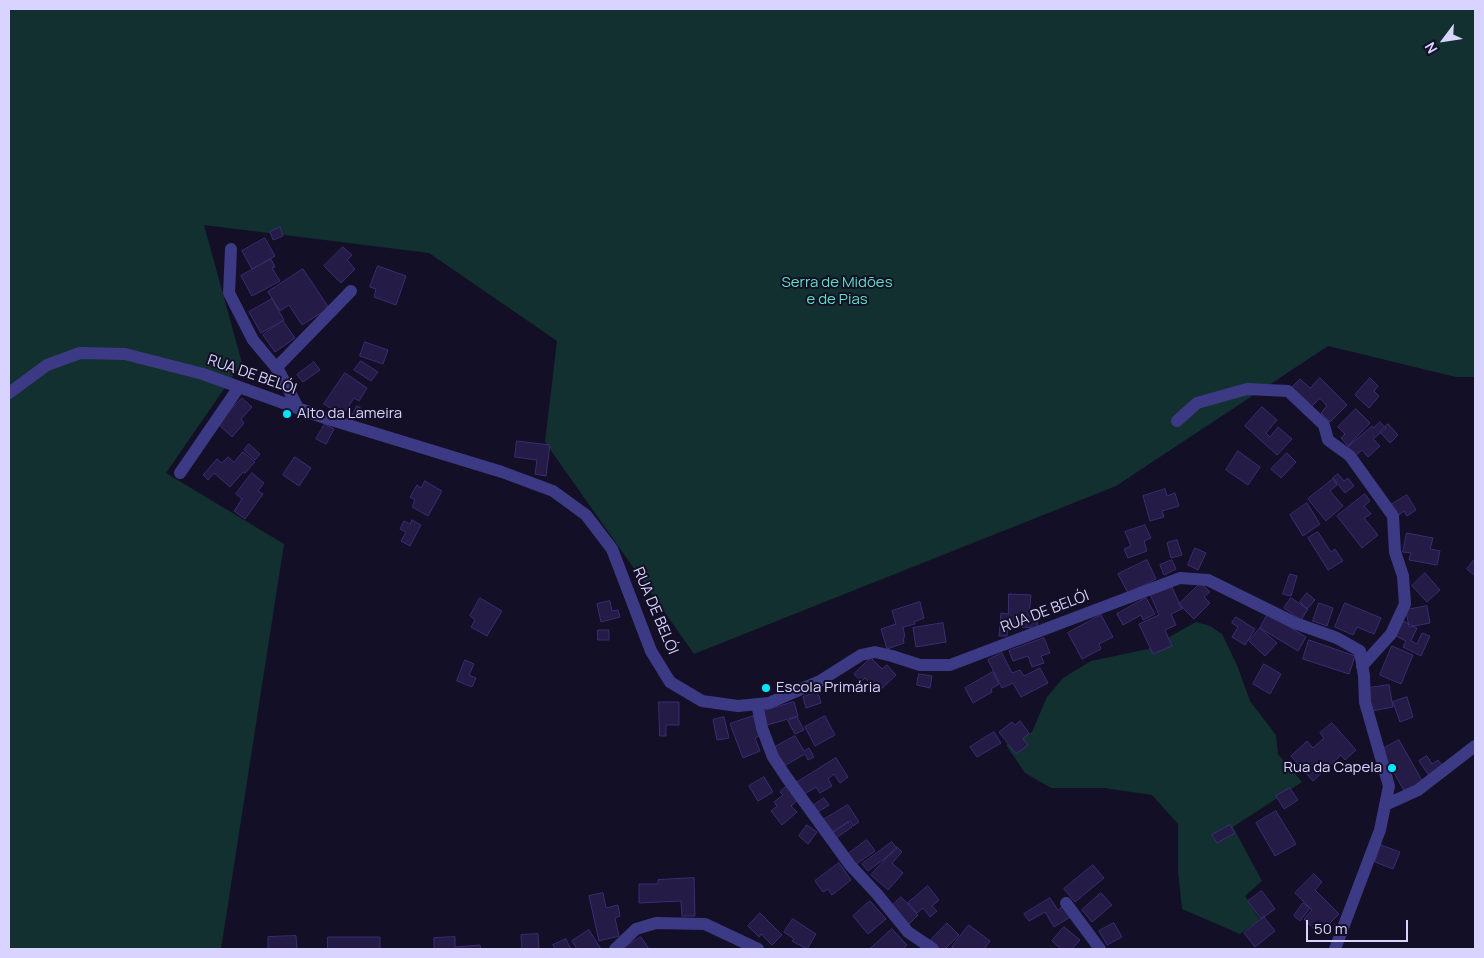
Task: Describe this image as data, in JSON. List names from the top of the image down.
{
  "streets": {
    "street": ["RUA DE BELÓI"]
  },
  "parks": ["Serra de Midões e de Pias"],
  "places": ["Alto da Lameira", "Escola Primária", "Rua da Capela"],
  "scale_bar": "50 m",
  "north": "bottom left"
}
